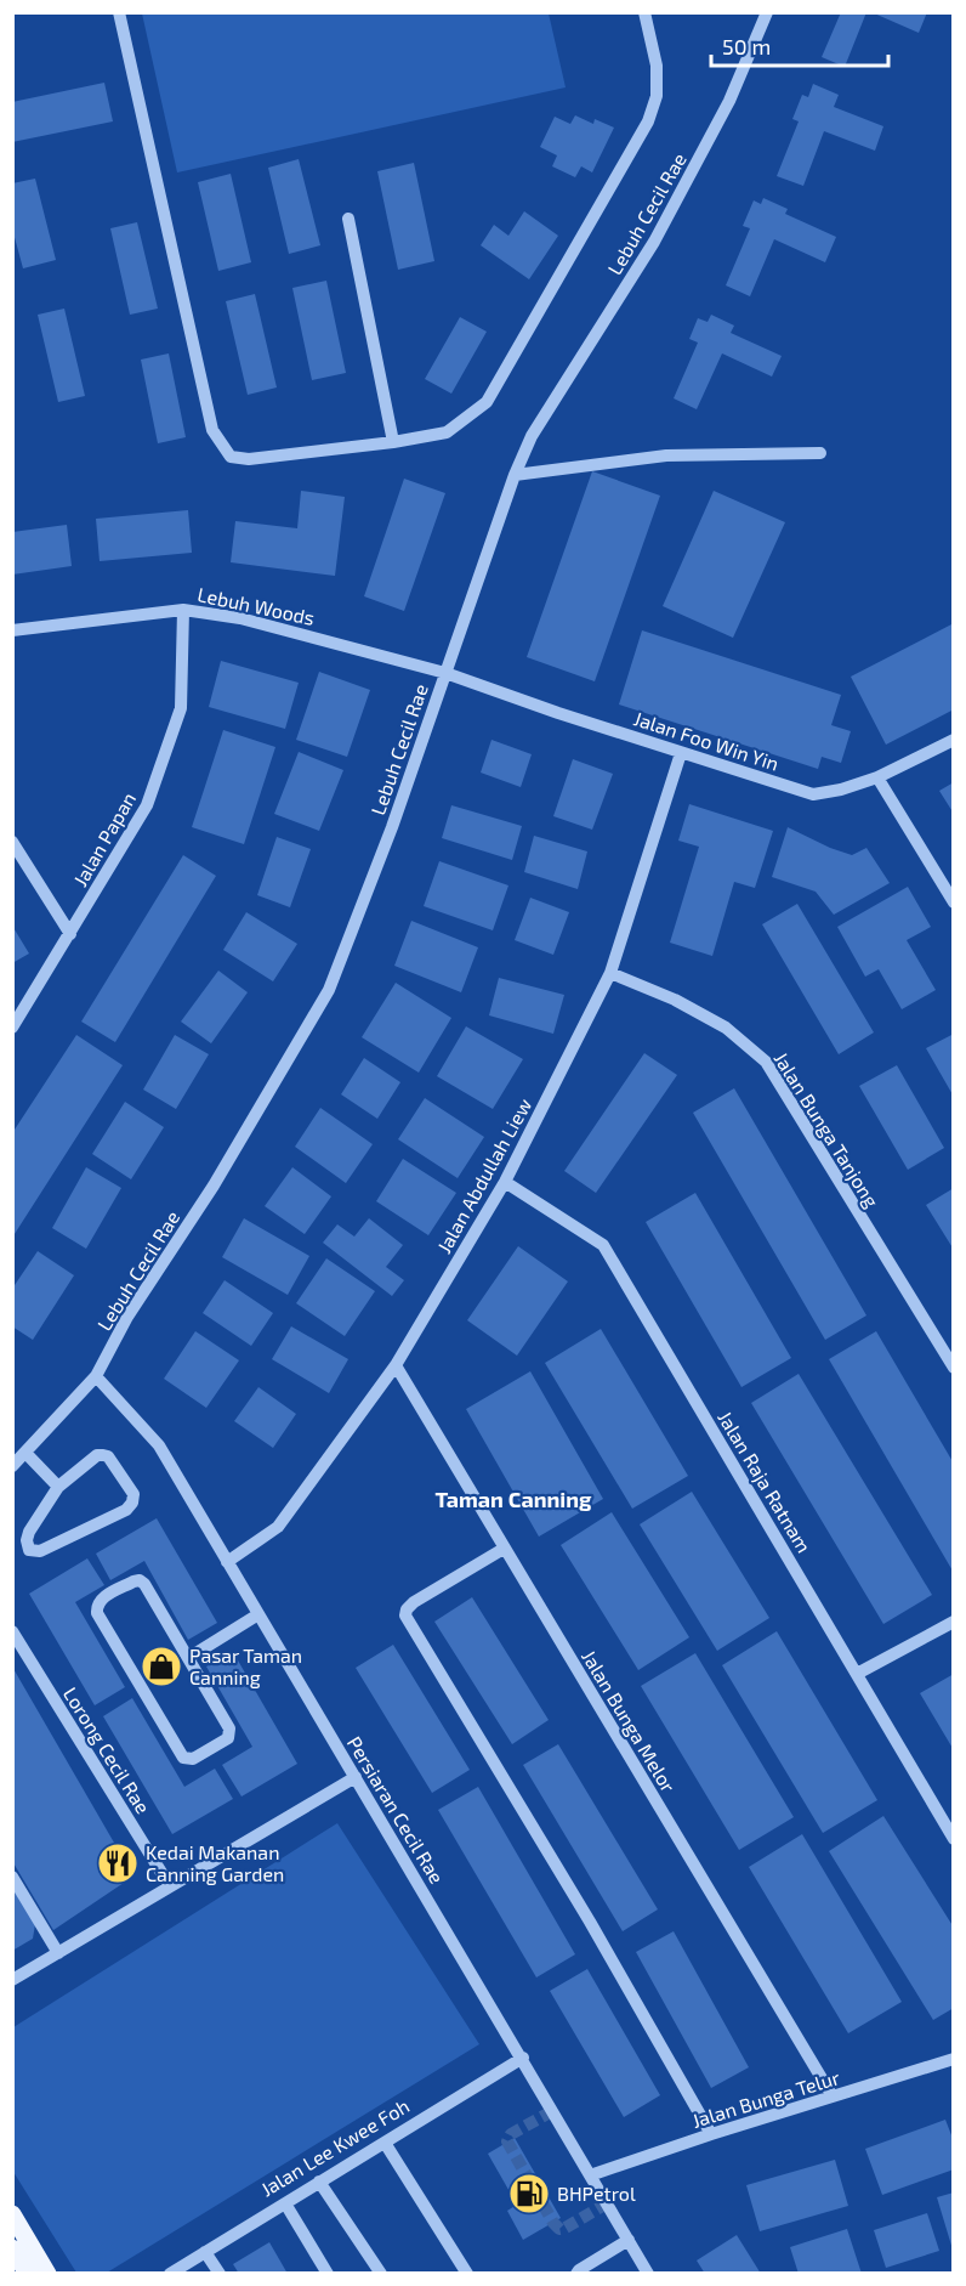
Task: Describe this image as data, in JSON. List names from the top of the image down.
{
  "streets": {
    "street": [
      "Lebuh Cecil Rae",
      "Lebuh Woods",
      "Jalan Foo Win Yin",
      "Jalan Papan",
      "Jalan Bunga Tanjong",
      "Jalan Abdullah Liew",
      "Jalan Raja Ratnam",
      "Jalan Bunga Melor",
      "Lorong Cecil Rae",
      "Persiaran Cecil Rae",
      "Jalan Bunga Telur",
      "Jalan Lee Kwee Foh"
    ]
  },
  "crossings": [
    ["Lebuh Cecil Rae", "Lebuh Woods"],
    ["Lebuh Cecil Rae", "Jalan Foo Win Yin"],
    ["Lebuh Cecil Rae", "Persiaran Cecil Rae"],
    ["Lebuh Woods", "Jalan Foo Win Yin"],
    ["Lebuh Woods", "Jalan Papan"],
    ["Jalan Foo Win Yin", "Jalan Abdullah Liew"],
    ["Jalan Bunga Tanjong", "Jalan Abdullah Liew"],
    ["Jalan Abdullah Liew", "Jalan Raja Ratnam"],
    ["Jalan Abdullah Liew", "Jalan Bunga Melor"],
    ["Jalan Abdullah Liew", "Persiaran Cecil Rae"],
    ["Jalan Bunga Melor", "Jalan Bunga Telur"],
    ["Persiaran Cecil Rae", "Jalan Bunga Telur"],
    ["Persiaran Cecil Rae", "Jalan Lee Kwee Foh"]
  ],
  "districts": ["Taman Canning"],
  "places": {
    "shop": ["Pasar Taman Canning"],
    "restaurant": ["Kedai Makanan Canning Garden"],
    "fuel station": ["BHPetrol"]
  },
  "scale_bar": "50 m"
}
